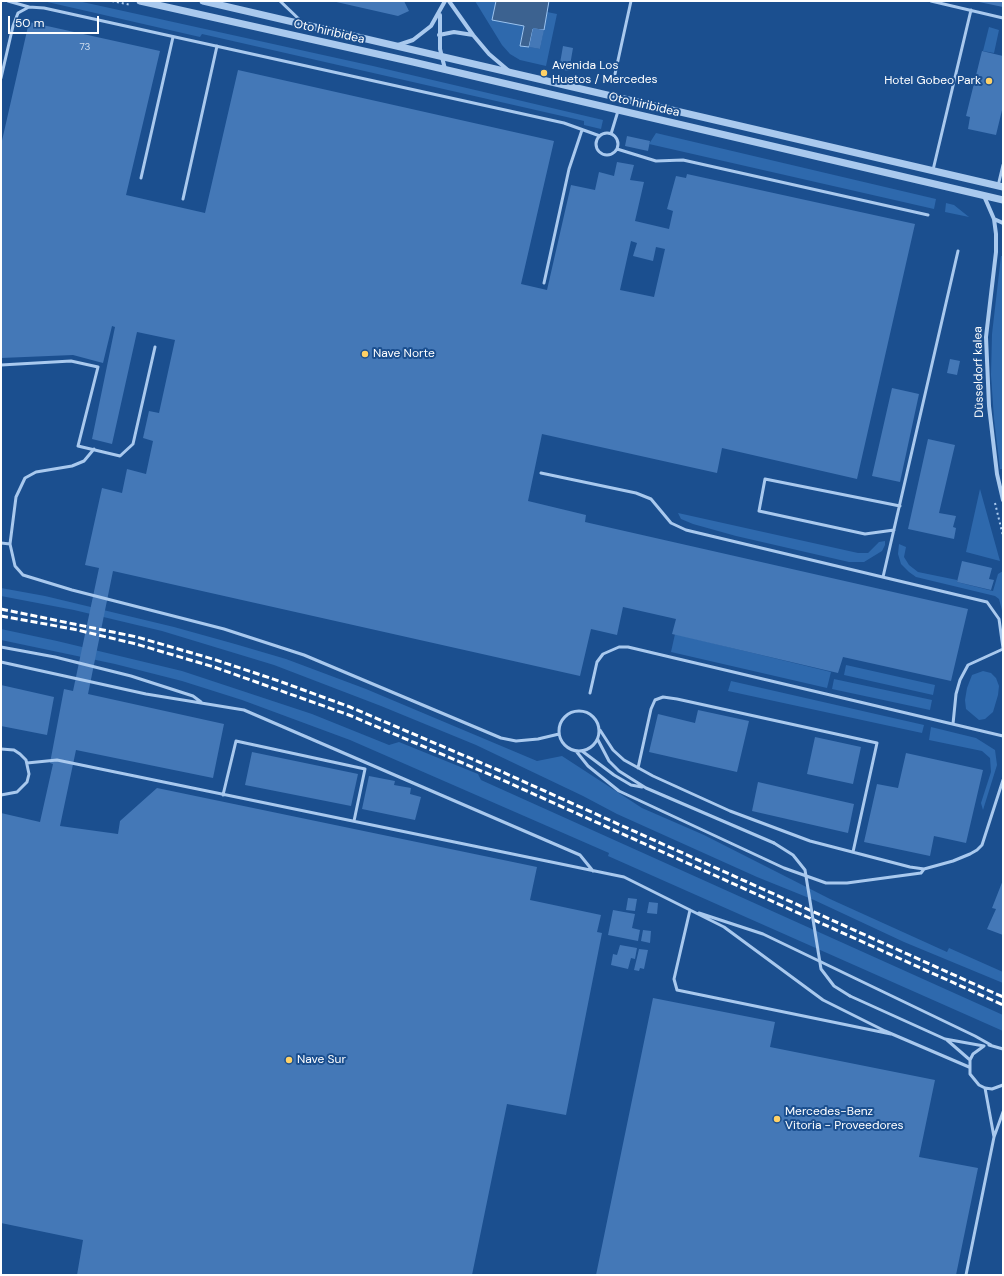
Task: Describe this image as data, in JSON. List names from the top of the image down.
{
  "streets": {
    "street": ["Oto hiribidea", "Düsseldorf kalea"]
  },
  "crossings": [
    ["Oto hiribidea", "Düsseldorf kalea"]
  ],
  "places": [
    "Avenida Los Huetos / Mercedes",
    "Hotel Gobeo Park",
    "Nave Norte",
    "Nave Sur",
    "Mercedes-Benz Vitoria - Proveedores"
  ],
  "house_numbers": ["73"],
  "scale_bar": "50 m"
}
